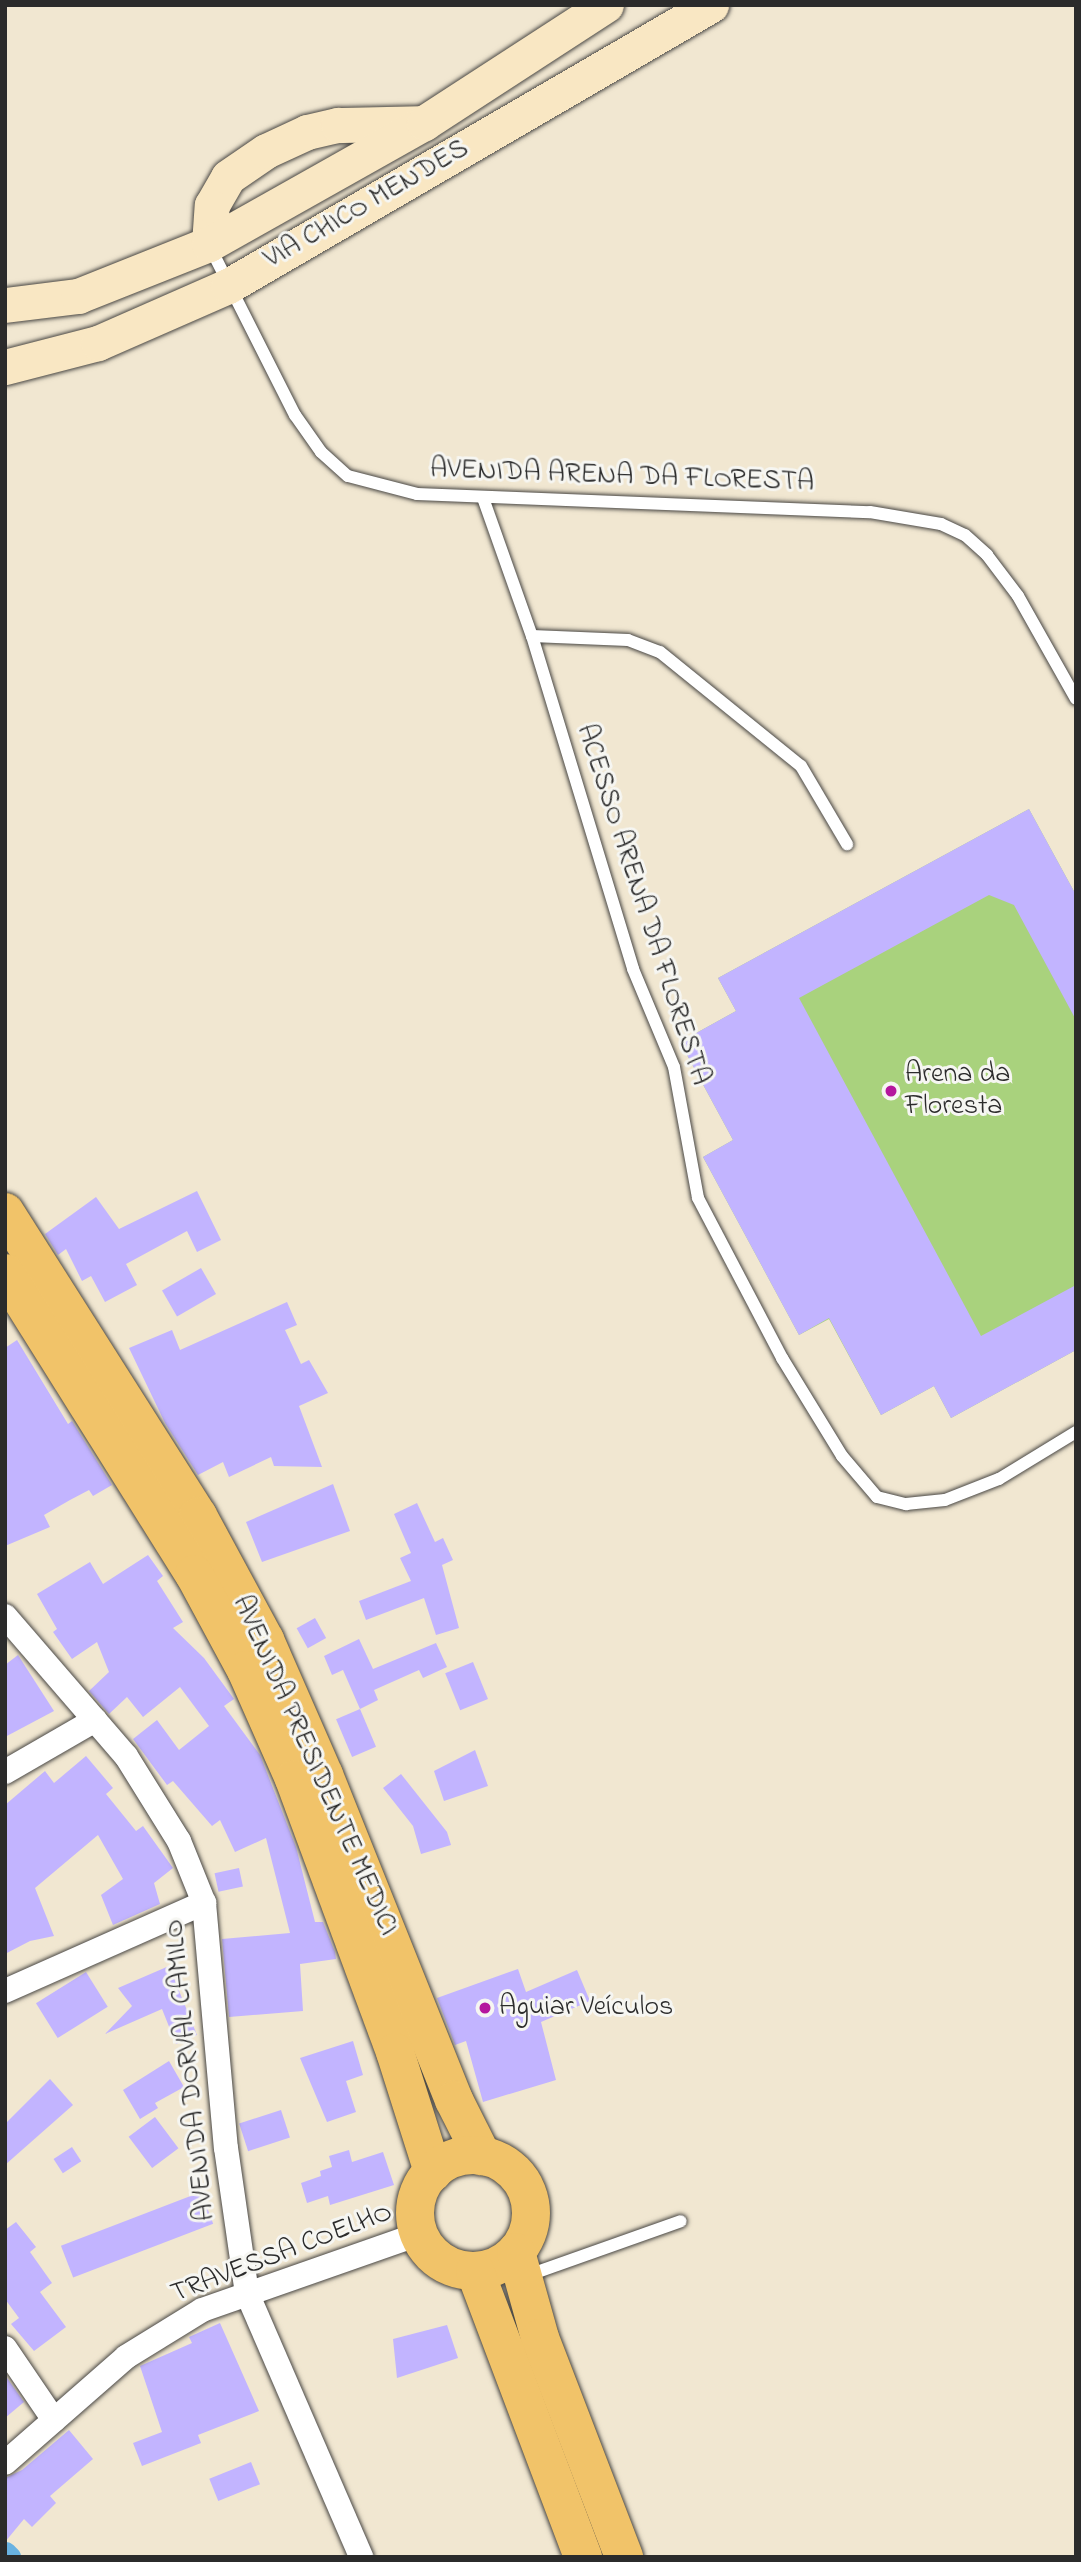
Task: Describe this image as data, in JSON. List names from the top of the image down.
{
  "streets": {
    "main road": ["VIA CHICO MENDES", "AVENIDA PRESIDENTE MEDICI"],
    "street": ["AVENIDA DORVAL CAMILO", "TRAVESSA COELHO"],
    "lane": ["AVENIDA ARENA DA FLORESTA", "ACESSO ARENA DA FLORESTA"]
  },
  "crossings": [
    ["VIA CHICO MENDES", "AVENIDA ARENA DA FLORESTA"],
    ["AVENIDA ARENA DA FLORESTA", "ACESSO ARENA DA FLORESTA"],
    ["AVENIDA PRESIDENTE MEDICI", "TRAVESSA COELHO"],
    ["AVENIDA DORVAL CAMILO", "TRAVESSA COELHO"]
  ],
  "places": ["Arena da Floresta", "Aguiar Veículos"]
}
